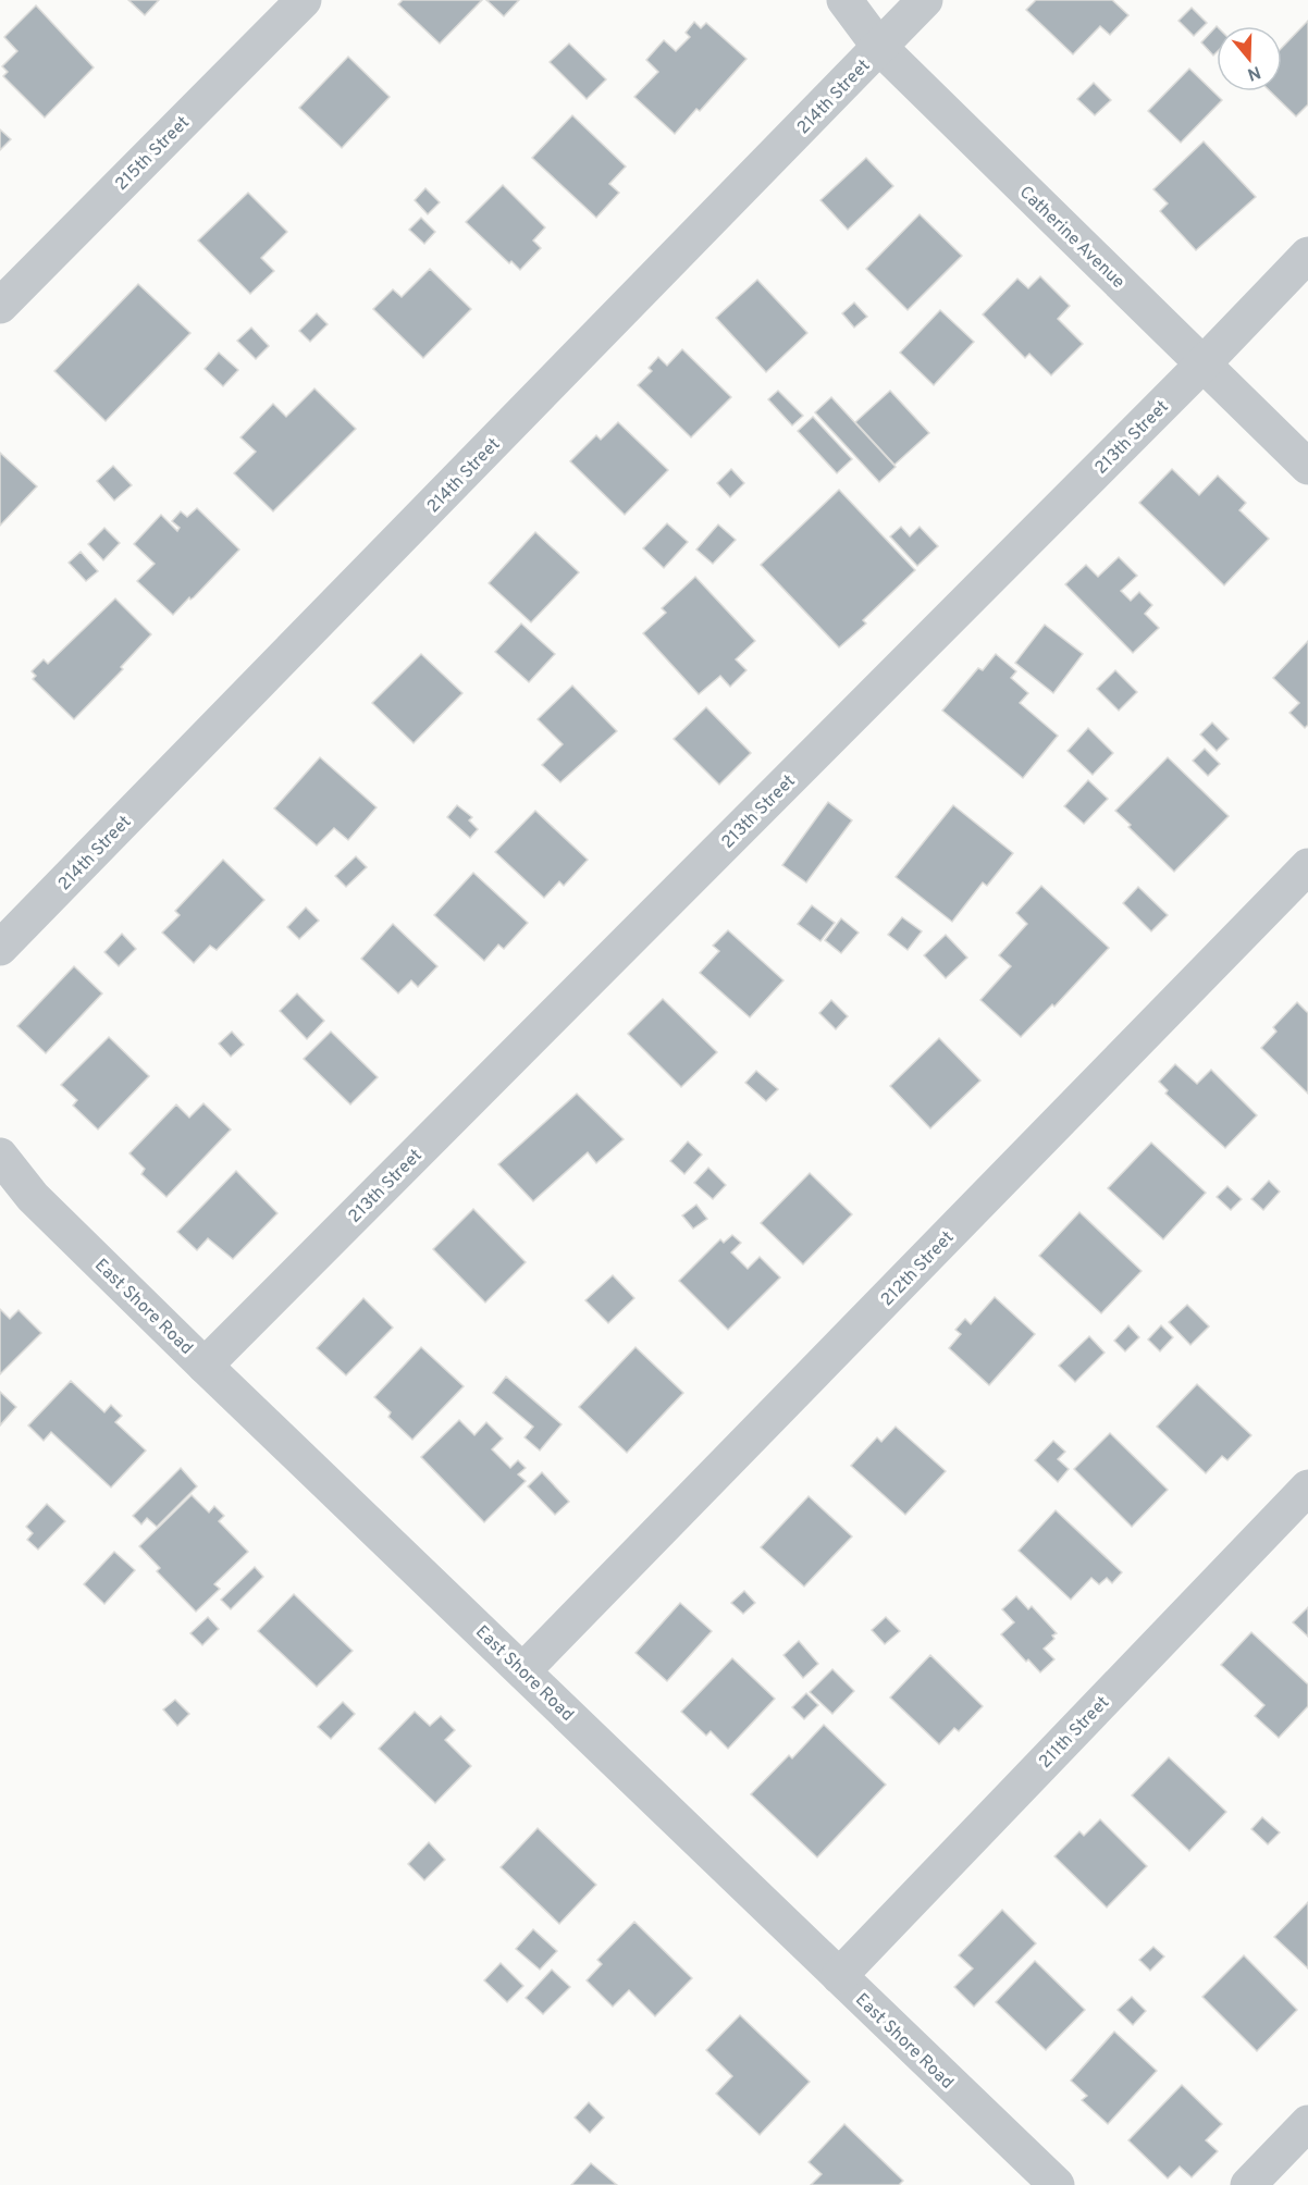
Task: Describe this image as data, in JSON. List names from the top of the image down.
{
  "streets": {
    "street": [
      "214th Street",
      "215th Street",
      "Catherine Avenue",
      "213th Street",
      "212th Street",
      "East Shore Road",
      "211th Street"
    ]
  },
  "crossings": [
    ["214th Street", "Catherine Avenue"],
    ["Catherine Avenue", "213th Street"],
    ["213th Street", "East Shore Road"],
    ["212th Street", "East Shore Road"],
    ["East Shore Road", "211th Street"]
  ],
  "north": "bottom"
}
